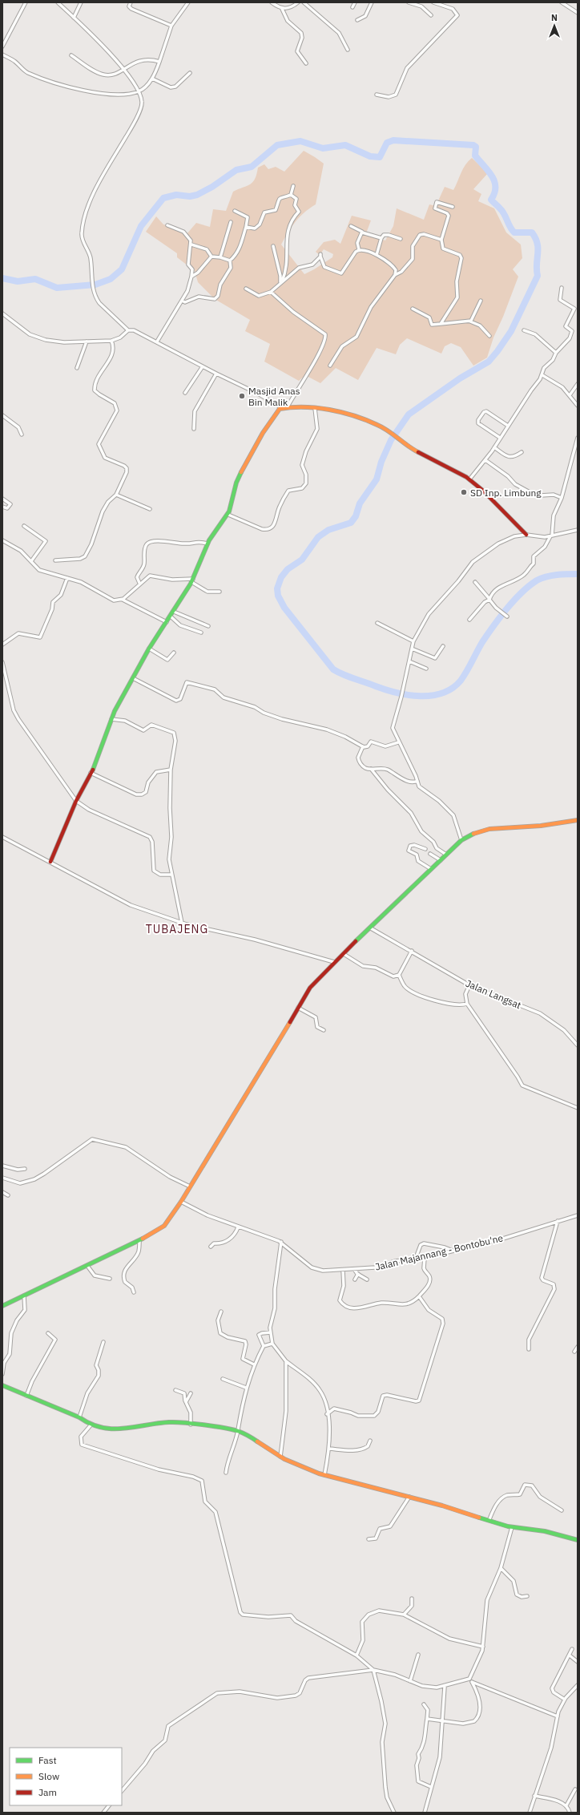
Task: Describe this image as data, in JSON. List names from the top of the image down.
{
  "streets": {
    "street": ["Jalan Langsat", "Jalan Majannang - Bontobu'ne"]
  },
  "districts": ["TUBAJENG"],
  "places": ["Masjid Anas Bin Malik", "SD Inp. Limbung"],
  "legend": ["Fast", "Slow", "Jam"],
  "north": "top"
}
